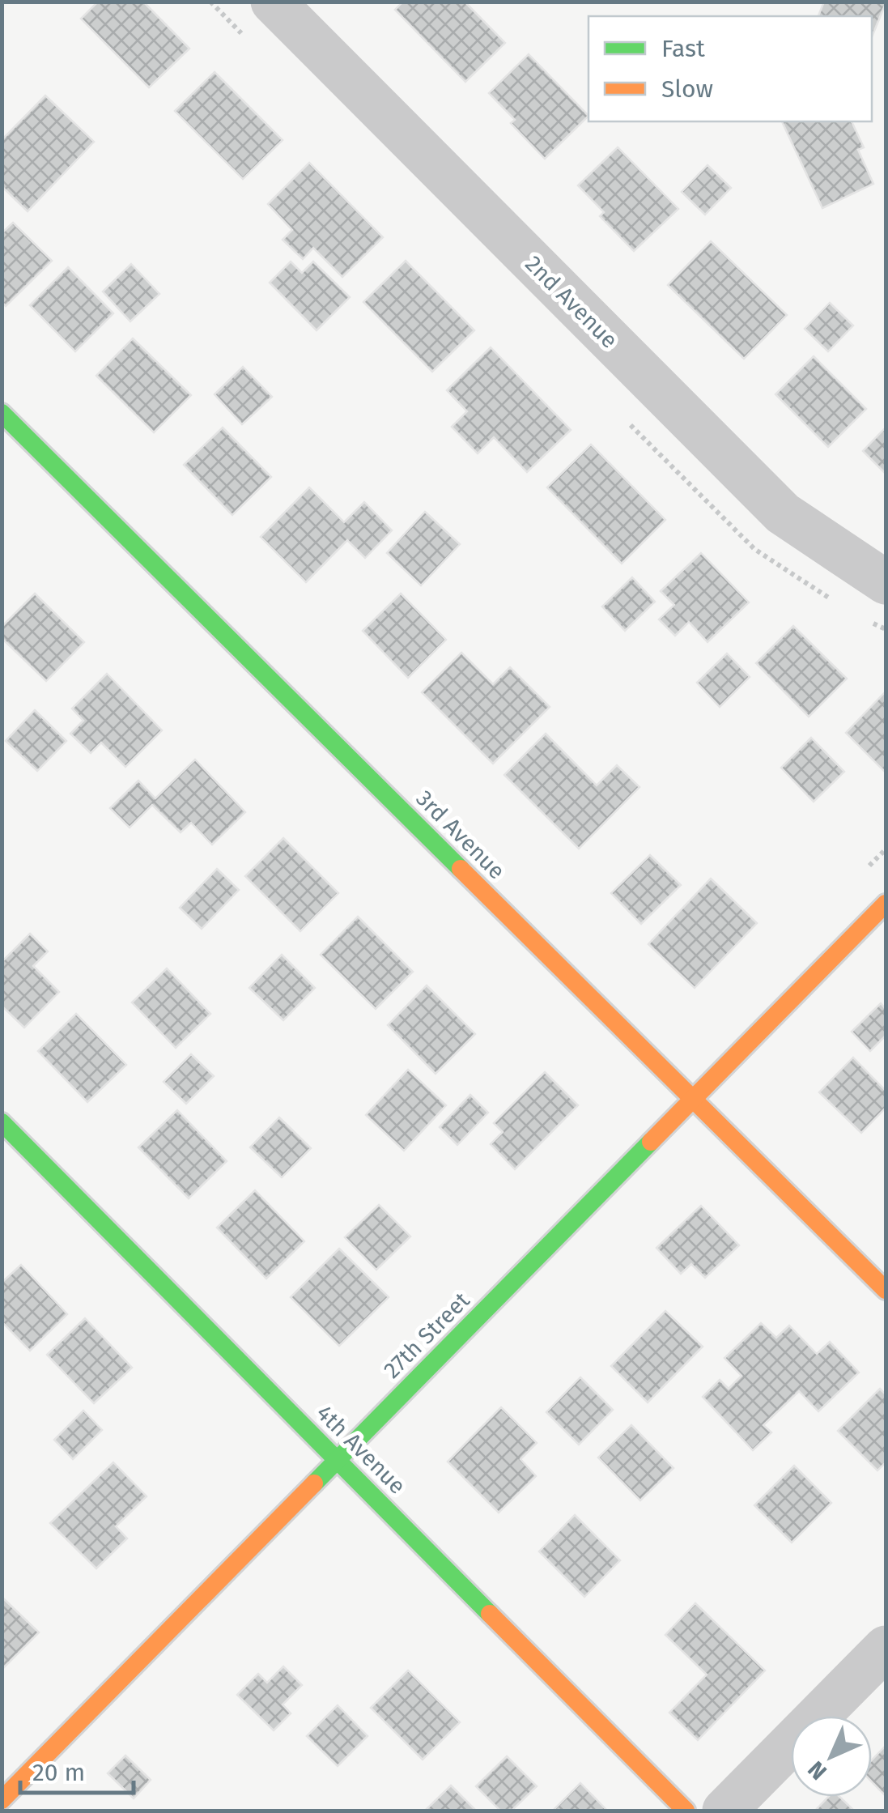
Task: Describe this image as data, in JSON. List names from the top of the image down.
{
  "streets": {
    "street": [
      "2nd Avenue",
      "3rd Avenue",
      "27th Street",
      "4th Avenue"
    ]
  },
  "crossings": [
    ["3rd Avenue", "27th Street"],
    ["27th Street", "4th Avenue"]
  ],
  "legend": ["Fast", "Slow"],
  "scale_bar": "20 m",
  "north": "bottom left"
}
